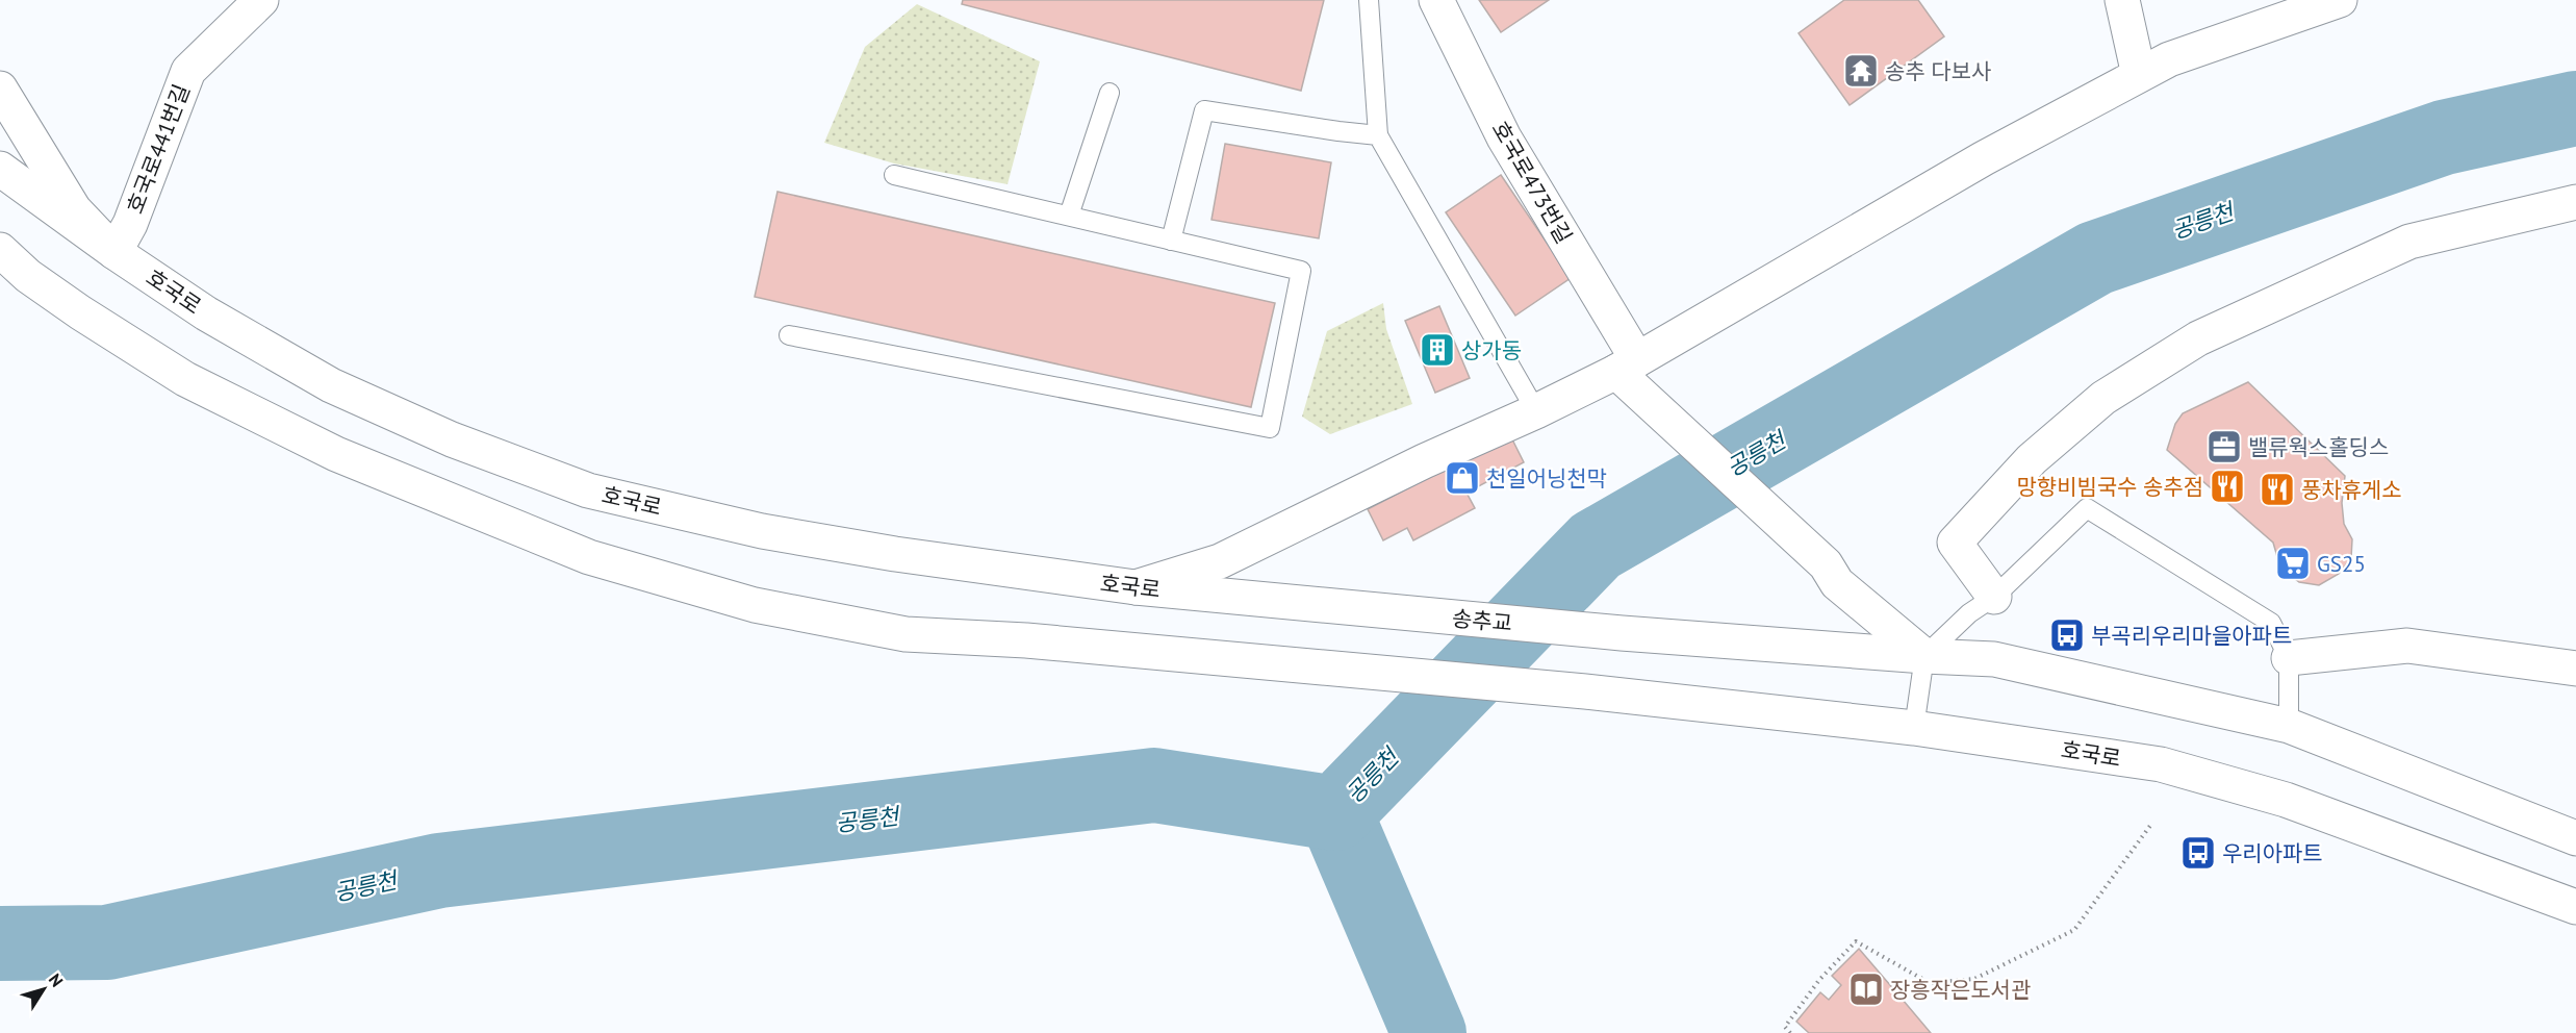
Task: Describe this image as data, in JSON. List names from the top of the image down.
{
  "streets": {
    "street": [
      "호국로441번길",
      "호국로473번길",
      "호국로",
      "송추교"
    ]
  },
  "crossings": [
    ["호국로441번길", "호국로"],
    ["호국로473번길", "송추교"],
    ["호국로", "송추교"]
  ],
  "water": ["공릉천"],
  "places": {
    "temple": ["송추 다보사"],
    "building": ["상가동"],
    "office": ["밸류웍스홀딩스"],
    "shop": ["천일어닝천막"],
    "restaurant": ["망향비빔국수 송추점", "풍차휴게소"],
    "supermarket": ["GS25"],
    "bus stop": ["부곡리우리마을아파트", "우리아파트"],
    "library": ["장흥작은도서관"]
  },
  "north": "top right"
}
